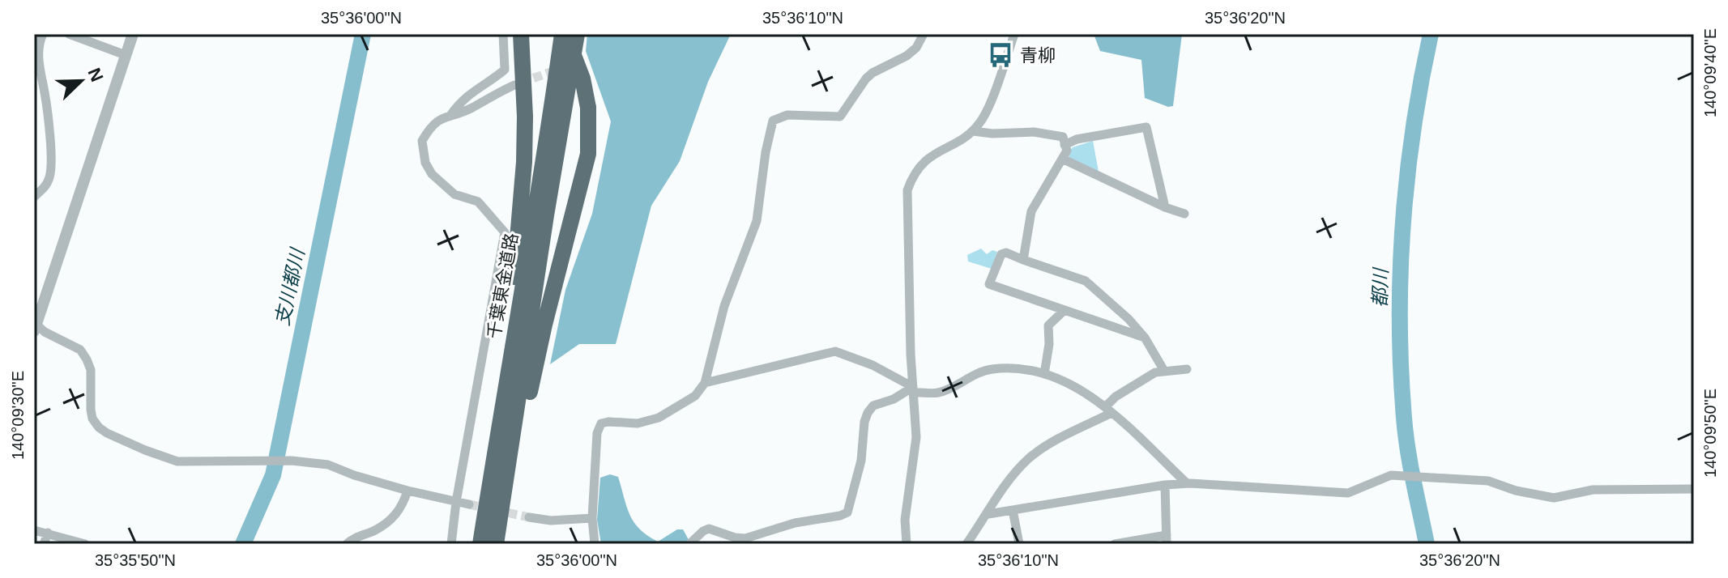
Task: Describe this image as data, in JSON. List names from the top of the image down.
{
  "streets": {
    "highway": ["千葉東金道路"]
  },
  "water": ["支川都川", "都川"],
  "places": {
    "bus stop": ["青柳"]
  },
  "north": "top right",
  "coordinates": [
    "35°36'00\"N",
    "35°36'10\"N",
    "35°36'20\"N",
    "140°09'40\"E",
    "140°09'30\"E",
    "140°09'50\"E",
    "35°35'50\"N"
  ]
}
